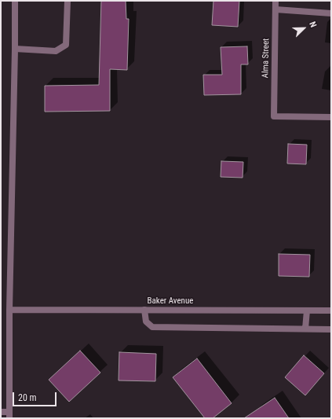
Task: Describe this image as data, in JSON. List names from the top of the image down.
{
  "streets": {
    "street": ["Alma Street", "Baker Avenue"]
  },
  "scale_bar": "20 m",
  "north": "top right"
}
